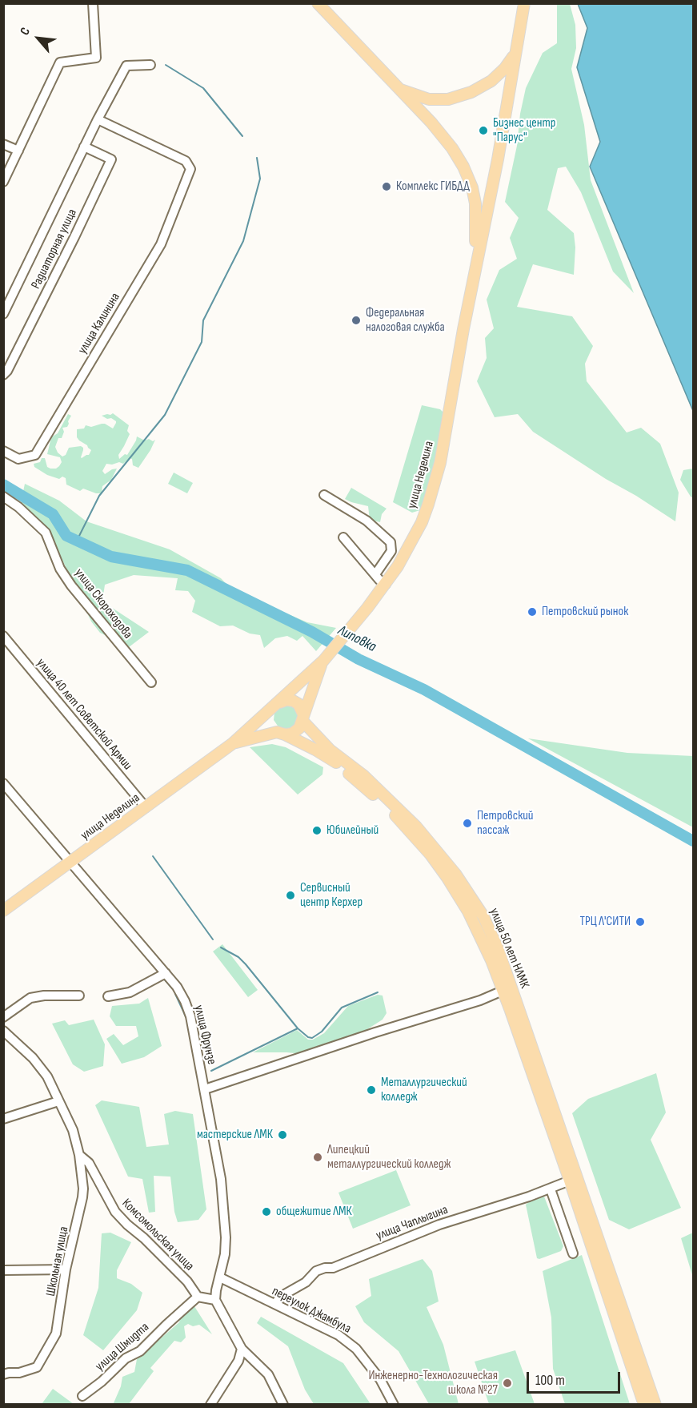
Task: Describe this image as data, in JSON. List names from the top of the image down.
{
  "streets": {
    "main road": ["улица Неделина", "улица 50 лет НЛМК"],
    "street": [
      "Радиаторная улица",
      "улица Калинина",
      "улица Скороходова",
      "улица 40 лет Советской Армии",
      "улица Фрунзе",
      "улица Чаплыгина",
      "Комсомольская улица",
      "Школьная улица",
      "переулок Джамбула",
      "улица Шмидта"
    ]
  },
  "crossings": [
    ["Радиаторная улица", "улица Калинина"],
    ["улица Неделина", "улица 40 лет Советской Армии"],
    ["улица Неделина", "улица 50 лет НЛМК"],
    ["улица Неделина", "улица Фрунзе"],
    ["улица 50 лет НЛМК", "улица Чаплыгина"],
    ["улица Фрунзе", "переулок Джамбула"],
    ["улица Чаплыгина", "переулок Джамбула"],
    ["Комсомольская улица", "Школьная улица"],
    ["Комсомольская улица", "улица Шмидта"]
  ],
  "water": ["Липовка"],
  "places": [
    "Бизнес центр \"Парус\"",
    "Комплекс ГИБДД",
    "Федеральная налоговая служба",
    "Петровский рынок",
    "Петровский пассаж",
    "Юбилейный",
    "Сервисный центр Керхер",
    "ТРЦ Л'СИТИ",
    "Металлургический колледж",
    "мастерские ЛМК",
    "Липецкий металлургический колледж",
    "общежитие ЛМК",
    "Инженерно-Технологическая школа №27"
  ],
  "scale_bar": "100 m",
  "north": "top left"
}
